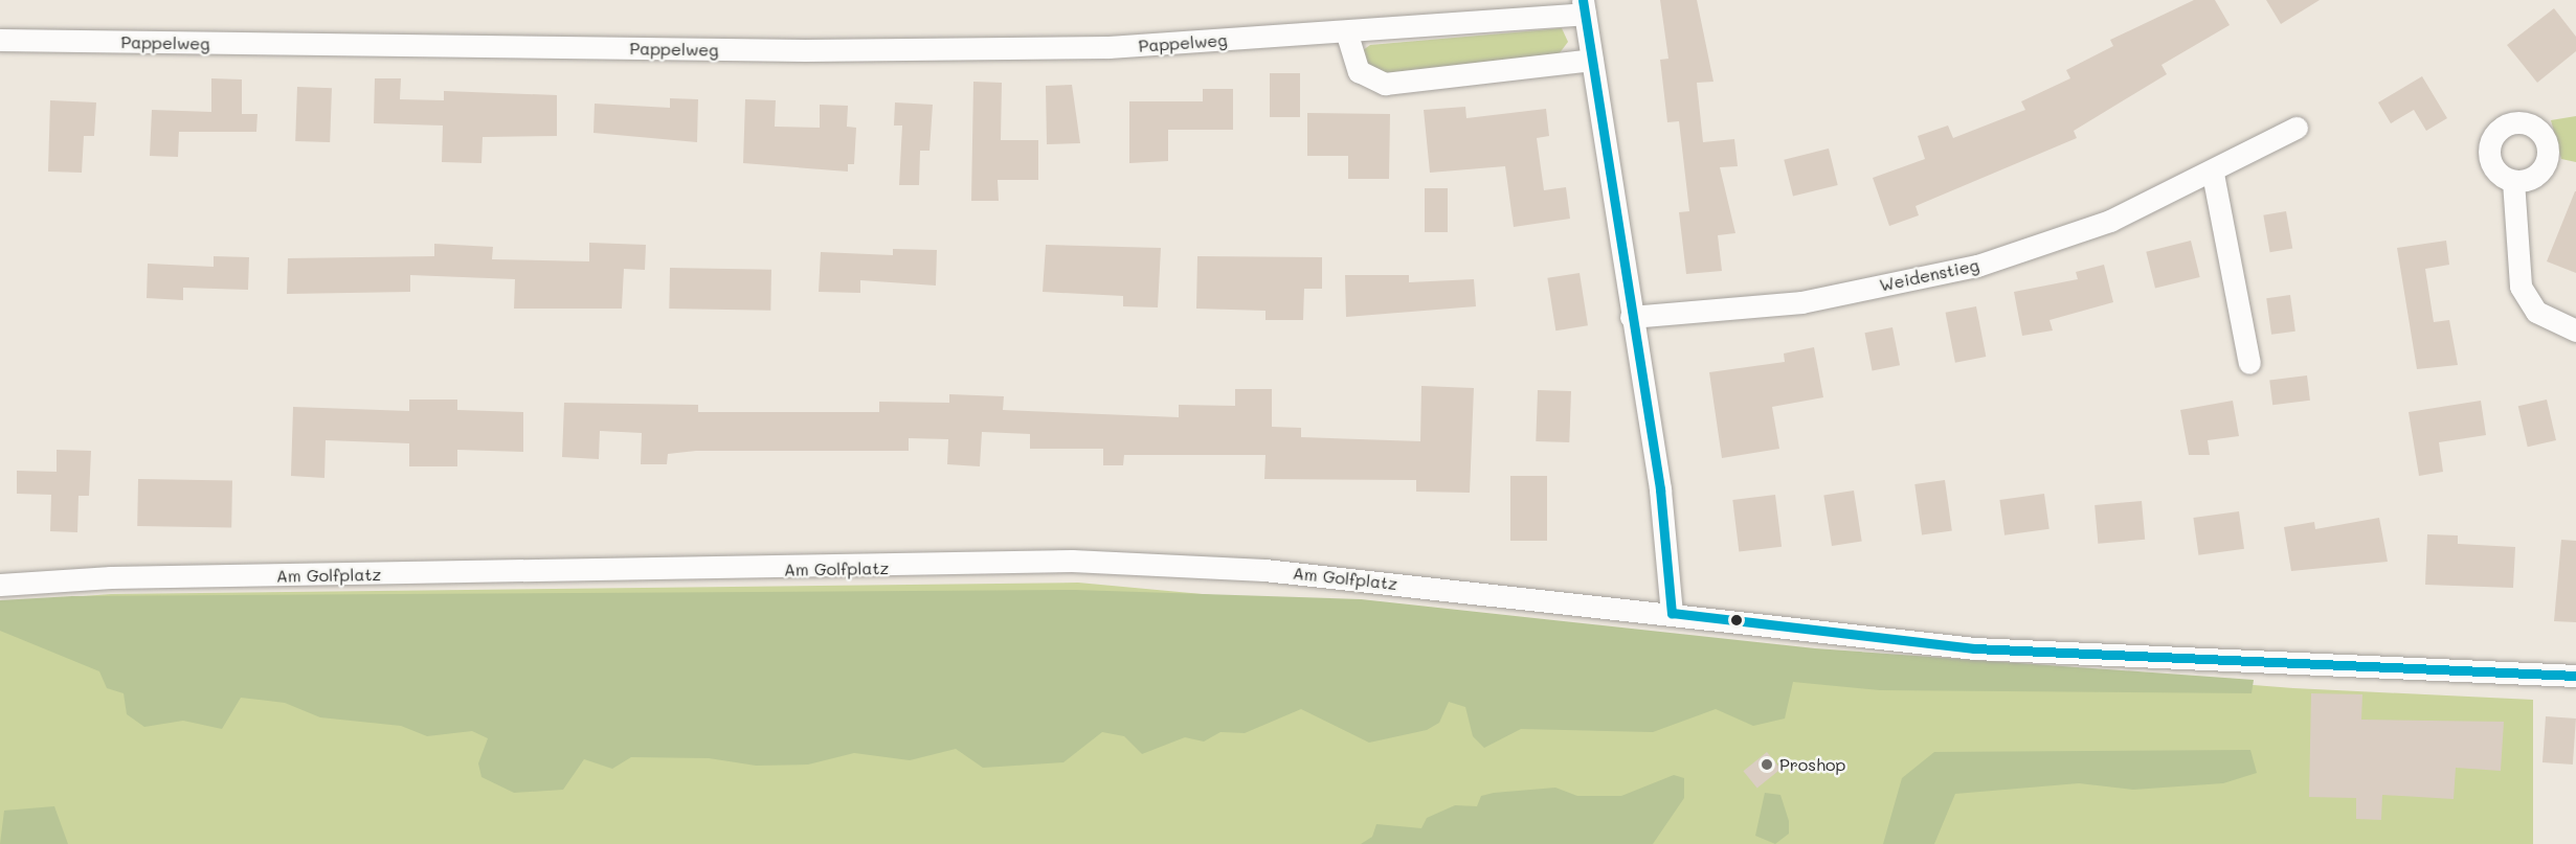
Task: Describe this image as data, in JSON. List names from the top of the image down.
{
  "streets": {
    "street": ["Pappelweg", "Weidenstieg", "Am Golfplatz"]
  },
  "places": ["Proshop"]
}
